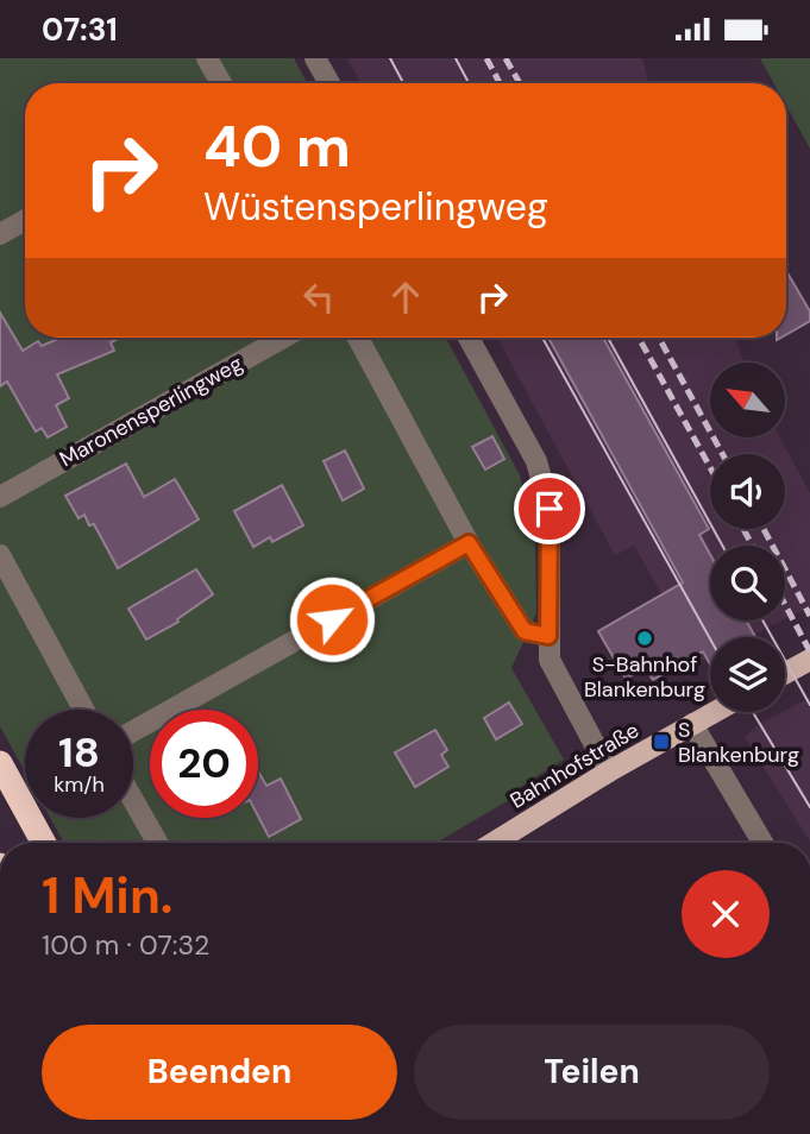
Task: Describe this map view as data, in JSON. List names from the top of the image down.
{
  "streets": {
    "main road": ["Bahnhofstraße"],
    "street": ["Maronensperlingweg"]
  },
  "places": {
    "other": ["S-Bahnhof Blankenburg"],
    "transit": ["S Blankenburg"]
  },
  "north": "top left",
  "page": {
    "status": "07:31",
    "turn": ["40 m", "Wüstensperlingweg"],
    "speed": "18 km/h",
    "limit": "20",
    "heading": ["1 Min.", "100 m · 07:32"],
    "buttons": ["Beenden", "Teilen"]
  }
}
